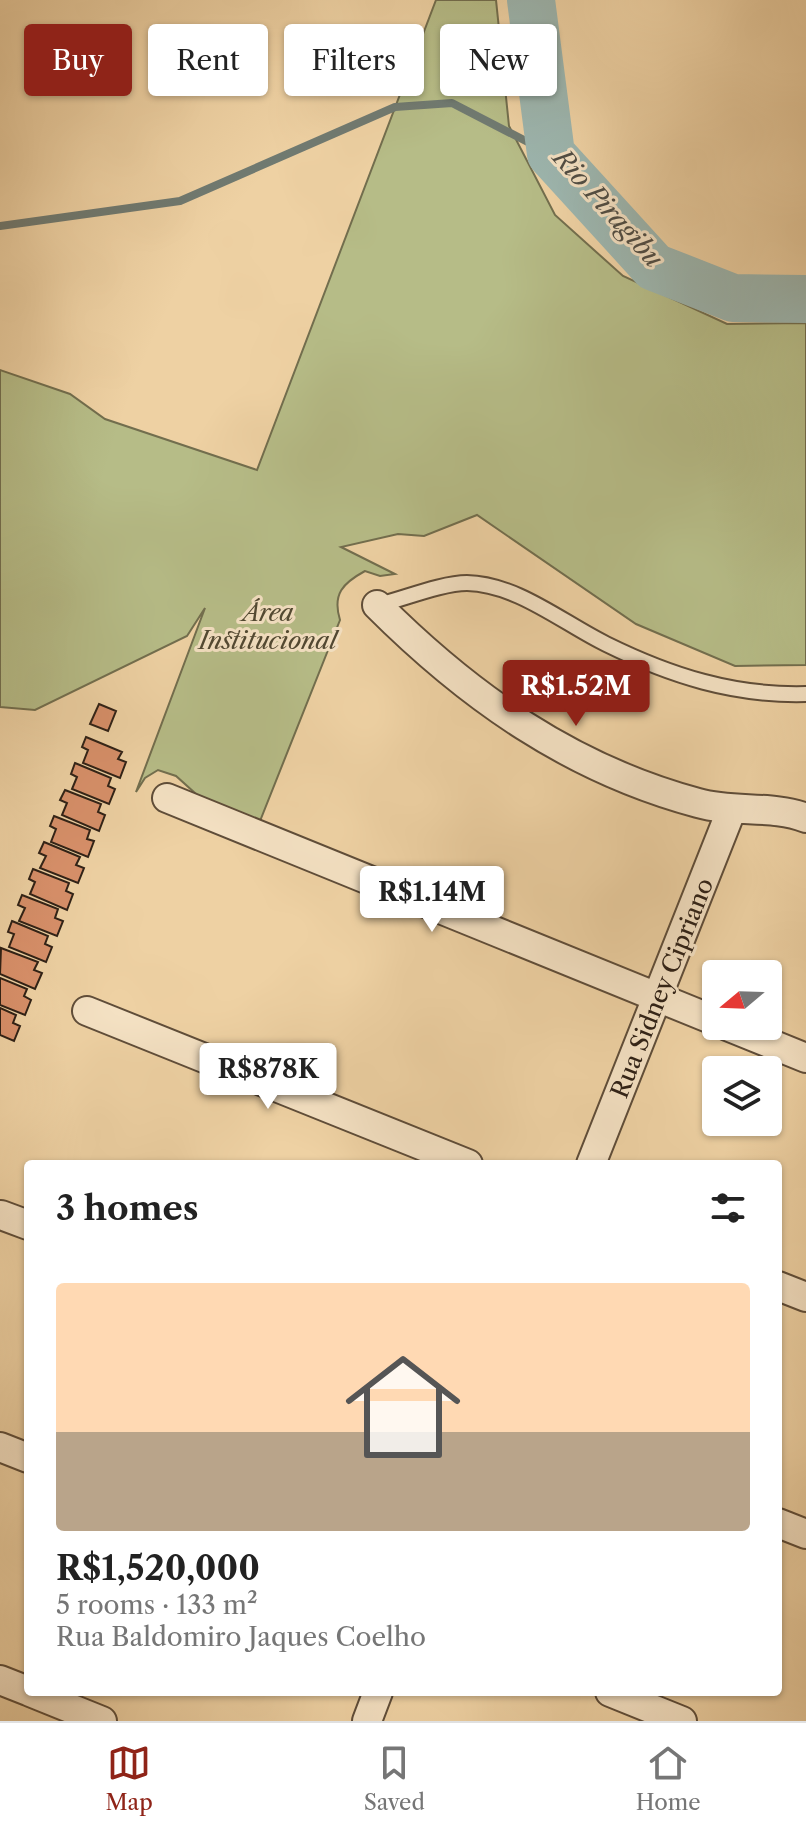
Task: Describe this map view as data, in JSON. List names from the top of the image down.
{
  "streets": {
    "street": ["Rua Sidney Cipriano"]
  },
  "water": ["Rio Piragibu"],
  "parks": ["Área Institucional"],
  "north": "left",
  "page": {
    "chip": [
      "Buy",
      "Rent",
      "Filters",
      "New"
    ],
    "price": ["R$1.52M", "R$1.14M", "R$878K"],
    "heading": "3 homes",
    "list": [
      {
        "name": "R$1,520,000",
        "note": "5 rooms · 133 m² · Rua Baldomiro Jaques Coelho"
      }
    ],
    "tabs": ["Map", "Saved", "Home"]
  }
}
